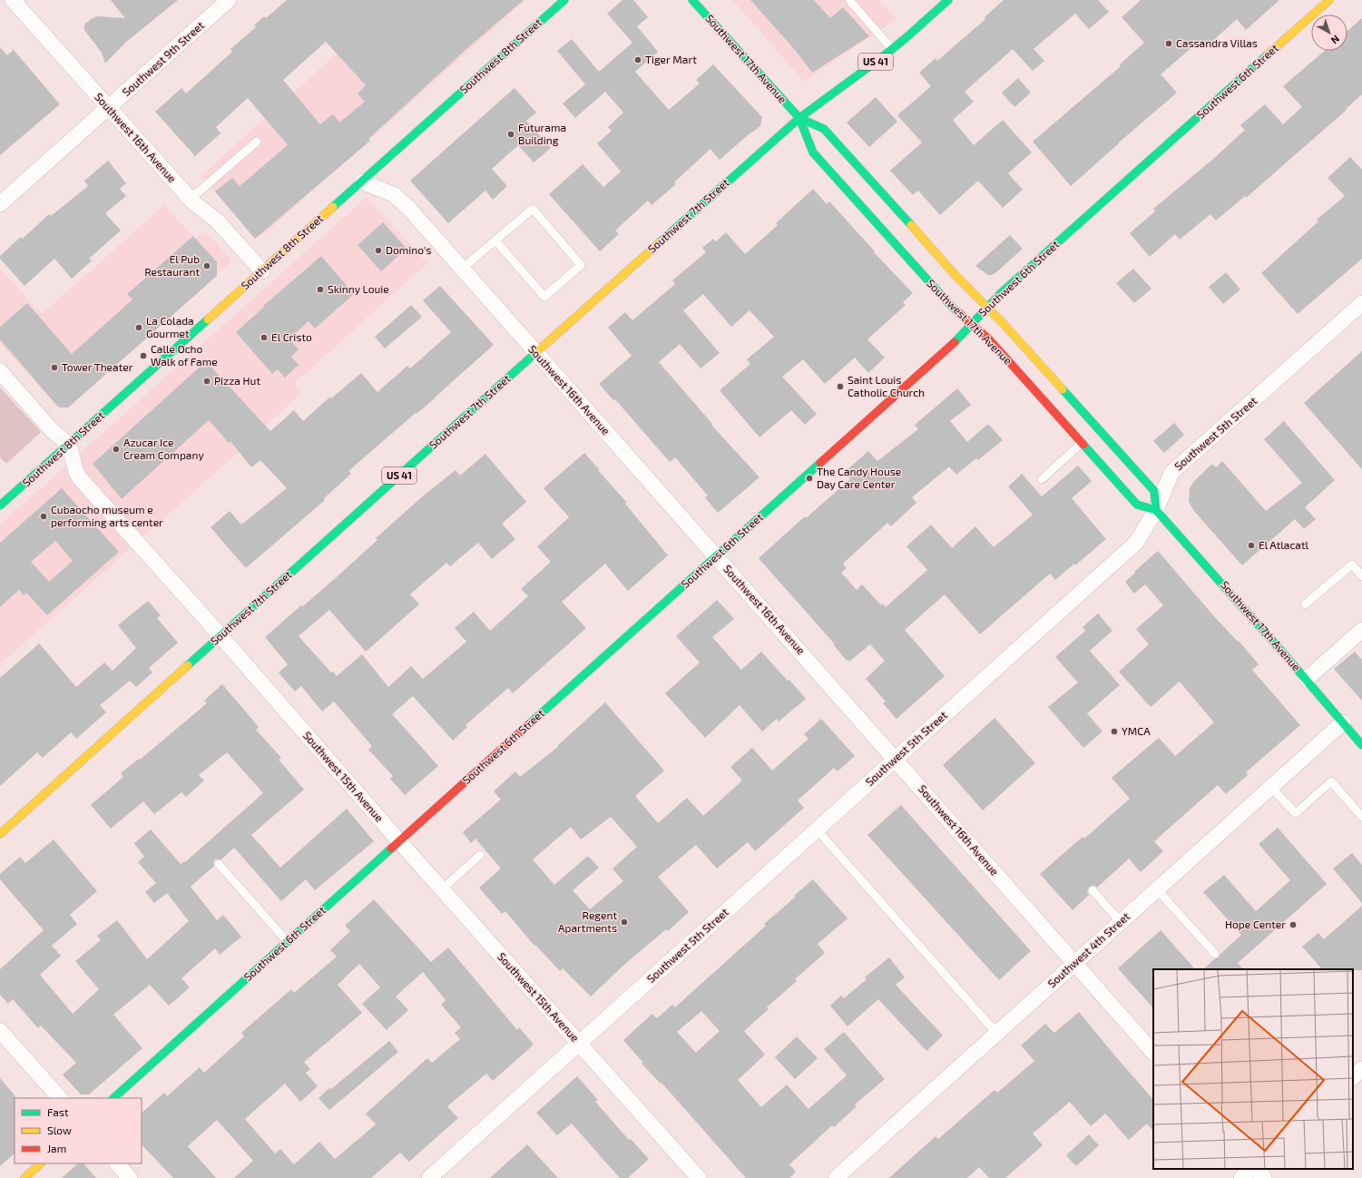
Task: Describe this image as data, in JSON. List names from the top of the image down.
{
  "streets": {
    "main road": [
      "Southwest 8th Street",
      "Southwest 17th Avenue",
      "US 41",
      "Southwest 6th Street",
      "Southwest 7th Street"
    ],
    "street": [
      "Southwest 9th Street",
      "Southwest 16th Avenue",
      "Southwest 5th Street",
      "Southwest 15th Avenue",
      "Southwest 4th Street"
    ]
  },
  "crossings": [
    ["Southwest 8th Street", "Southwest 16th Avenue"],
    ["Southwest 8th Street", "Southwest 15th Avenue"],
    ["Southwest 9th Street", "Southwest 16th Avenue"],
    ["Southwest 17th Avenue", "Southwest 6th Street"],
    ["Southwest 17th Avenue", "Southwest 7th Street"],
    ["Southwest 17th Avenue", "Southwest 5th Street"],
    ["Southwest 17th Avenue", "Southwest 4th Street"],
    ["Southwest 6th Street", "Southwest 16th Avenue"],
    ["Southwest 6th Street", "Southwest 15th Avenue"],
    ["Southwest 16th Avenue", "Southwest 7th Street"],
    ["Southwest 16th Avenue", "Southwest 5th Street"],
    ["Southwest 16th Avenue", "Southwest 4th Street"],
    ["Southwest 7th Street", "Southwest 15th Avenue"],
    ["Southwest 5th Street", "Southwest 15th Avenue"]
  ],
  "places": [
    "Cassandra Villas",
    "Tiger Mart",
    "Futurama Building",
    "Domino's",
    "El Pub Restaurant",
    "Skinny Louie",
    "La Colada Gourmet",
    "El Cristo",
    "Calle Ocho Walk of Fame",
    "Tower Theater",
    "Pizza Hut",
    "Saint Louis Catholic Church",
    "Azucar Ice Cream Company",
    "The Candy House Day Care Center",
    "Cubaocho museum e performing arts center",
    "El Atlacatl",
    "YMCA",
    "Regent Apartments",
    "Hope Center"
  ],
  "legend": ["Fast", "Slow", "Jam"],
  "north": "bottom right"
}
